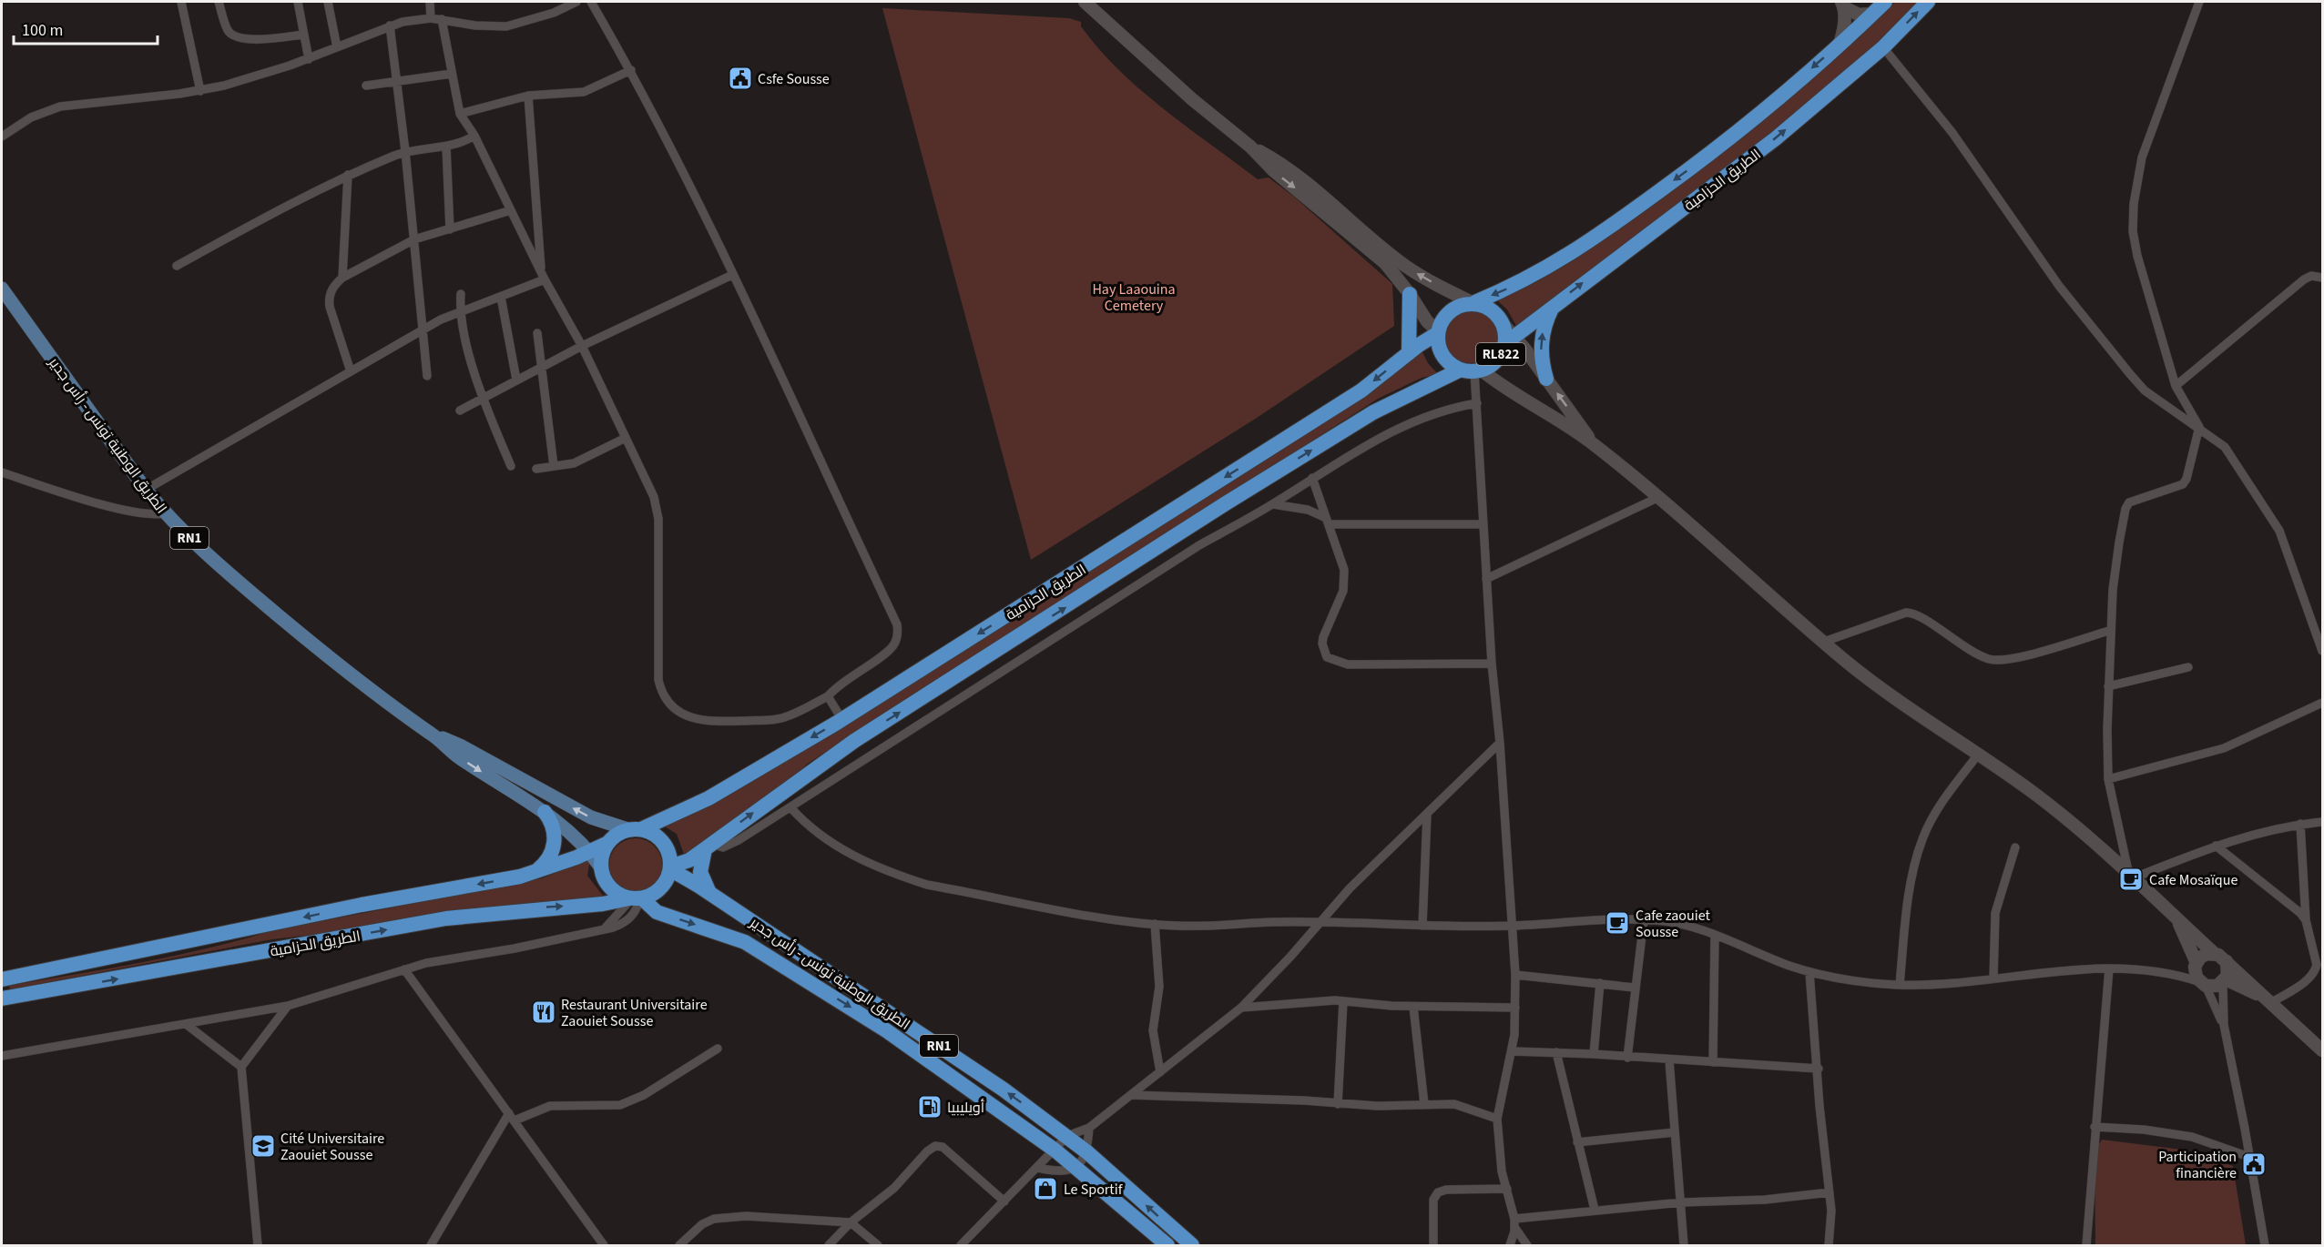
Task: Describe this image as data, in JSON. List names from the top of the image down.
{
  "streets": {
    "highway": [
      "الطريق الحزامية",
      "RL822",
      "الطريق الوطنية تونس - رأس جدير",
      "RN1"
    ]
  },
  "crossings": [
    ["الطريق الحزامية", "RL822"],
    ["الطريق الحزامية", "الطريق الوطنية تونس - رأس جدير"],
    ["الطريق الحزامية", "RN1"],
    ["الطريق الوطنية تونس - رأس جدير", "RN1"]
  ],
  "parks": ["Hay Laaouina Cemetery"],
  "places": {
    "public building": ["Csfe Sousse", "Participation financière"],
    "cafe": ["Cafe Mosaïque", "Cafe zaouiet Sousse"],
    "restaurant": ["Restaurant Universitaire Zaouiet Sousse"],
    "fuel station": ["أويليبيا"],
    "school or university": ["Cité Universitaire Zaouiet Sousse"],
    "shop": ["Le Sportif"]
  },
  "scale_bar": "100 m"
}
